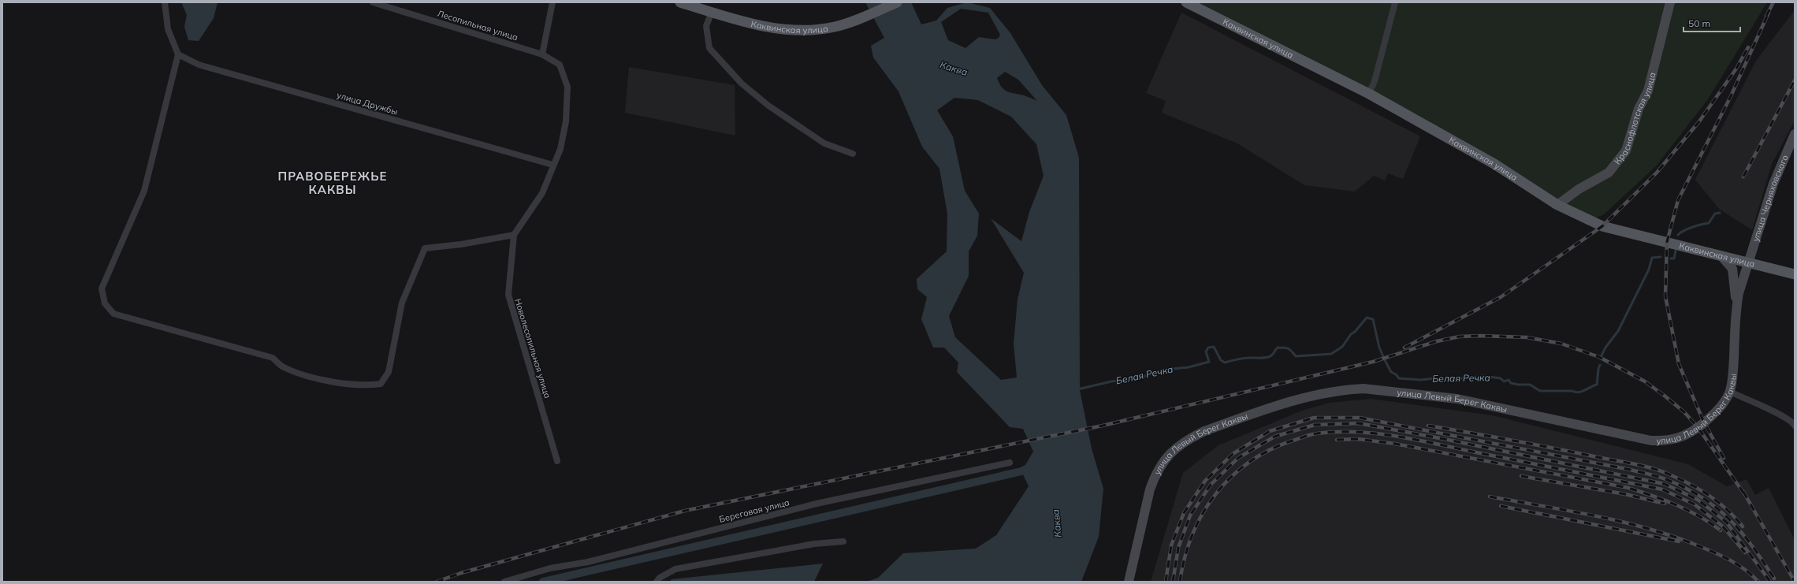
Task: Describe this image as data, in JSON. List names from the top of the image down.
{
  "streets": {
    "main road": [
      "Каквинская улица",
      "Краснофлотская улица",
      "улица Черняховского",
      "улица Левый Берег Каквы"
    ],
    "street": [
      "Лесопильная улица",
      "улица Дружбы",
      "Новолесопильная улица",
      "Береговая улица"
    ]
  },
  "crossings": [
    ["Каквинская улица", "Краснофлотская улица"],
    ["Каквинская улица", "улица Черняховского"],
    ["Каквинская улица", "улица Левый Берег Каквы"],
    ["Лесопильная улица", "Новолесопильная улица"],
    ["улица Дружбы", "Новолесопильная улица"],
    ["улица Черняховского", "улица Левый Берег Каквы"]
  ],
  "districts": ["ПРАВОБЕРЕЖЬЕ КАКВЫ"],
  "water": ["Каква", "Белая Речка"],
  "scale_bar": "50 m"
}
